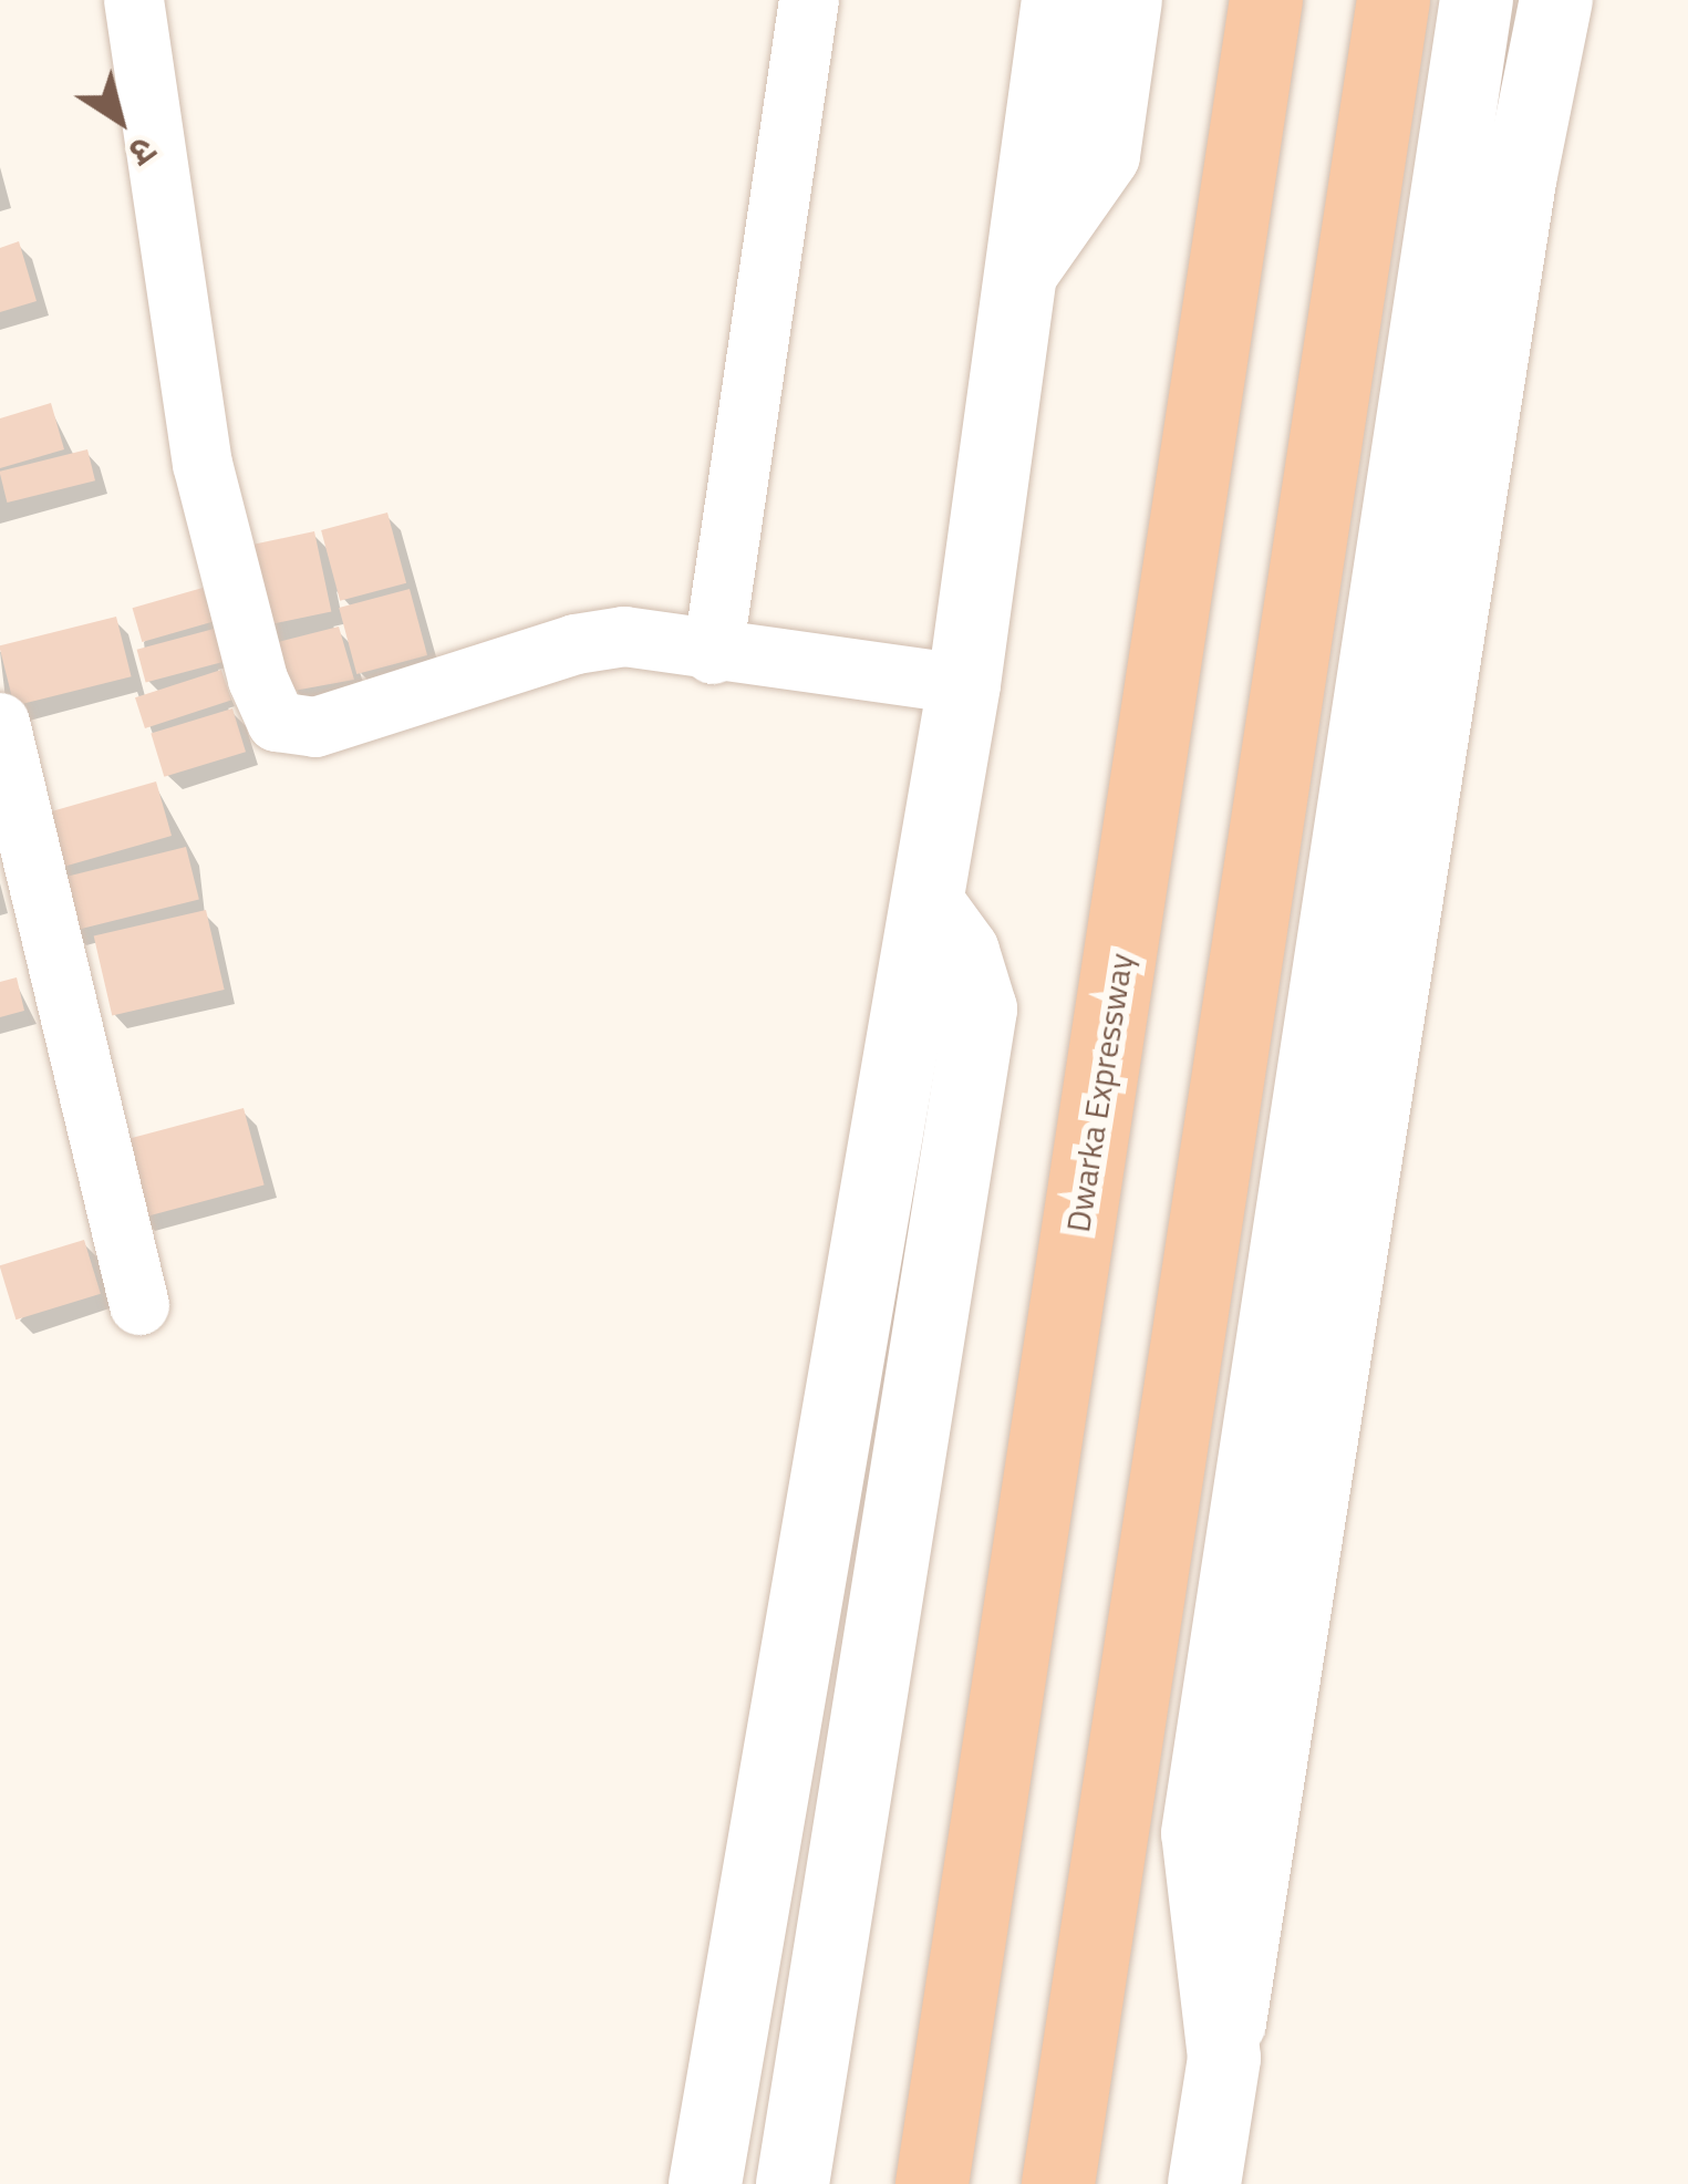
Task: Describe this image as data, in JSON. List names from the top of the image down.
{
  "streets": {
    "highway": ["Dwarka Expressway"]
  },
  "north": "bottom right"
}
